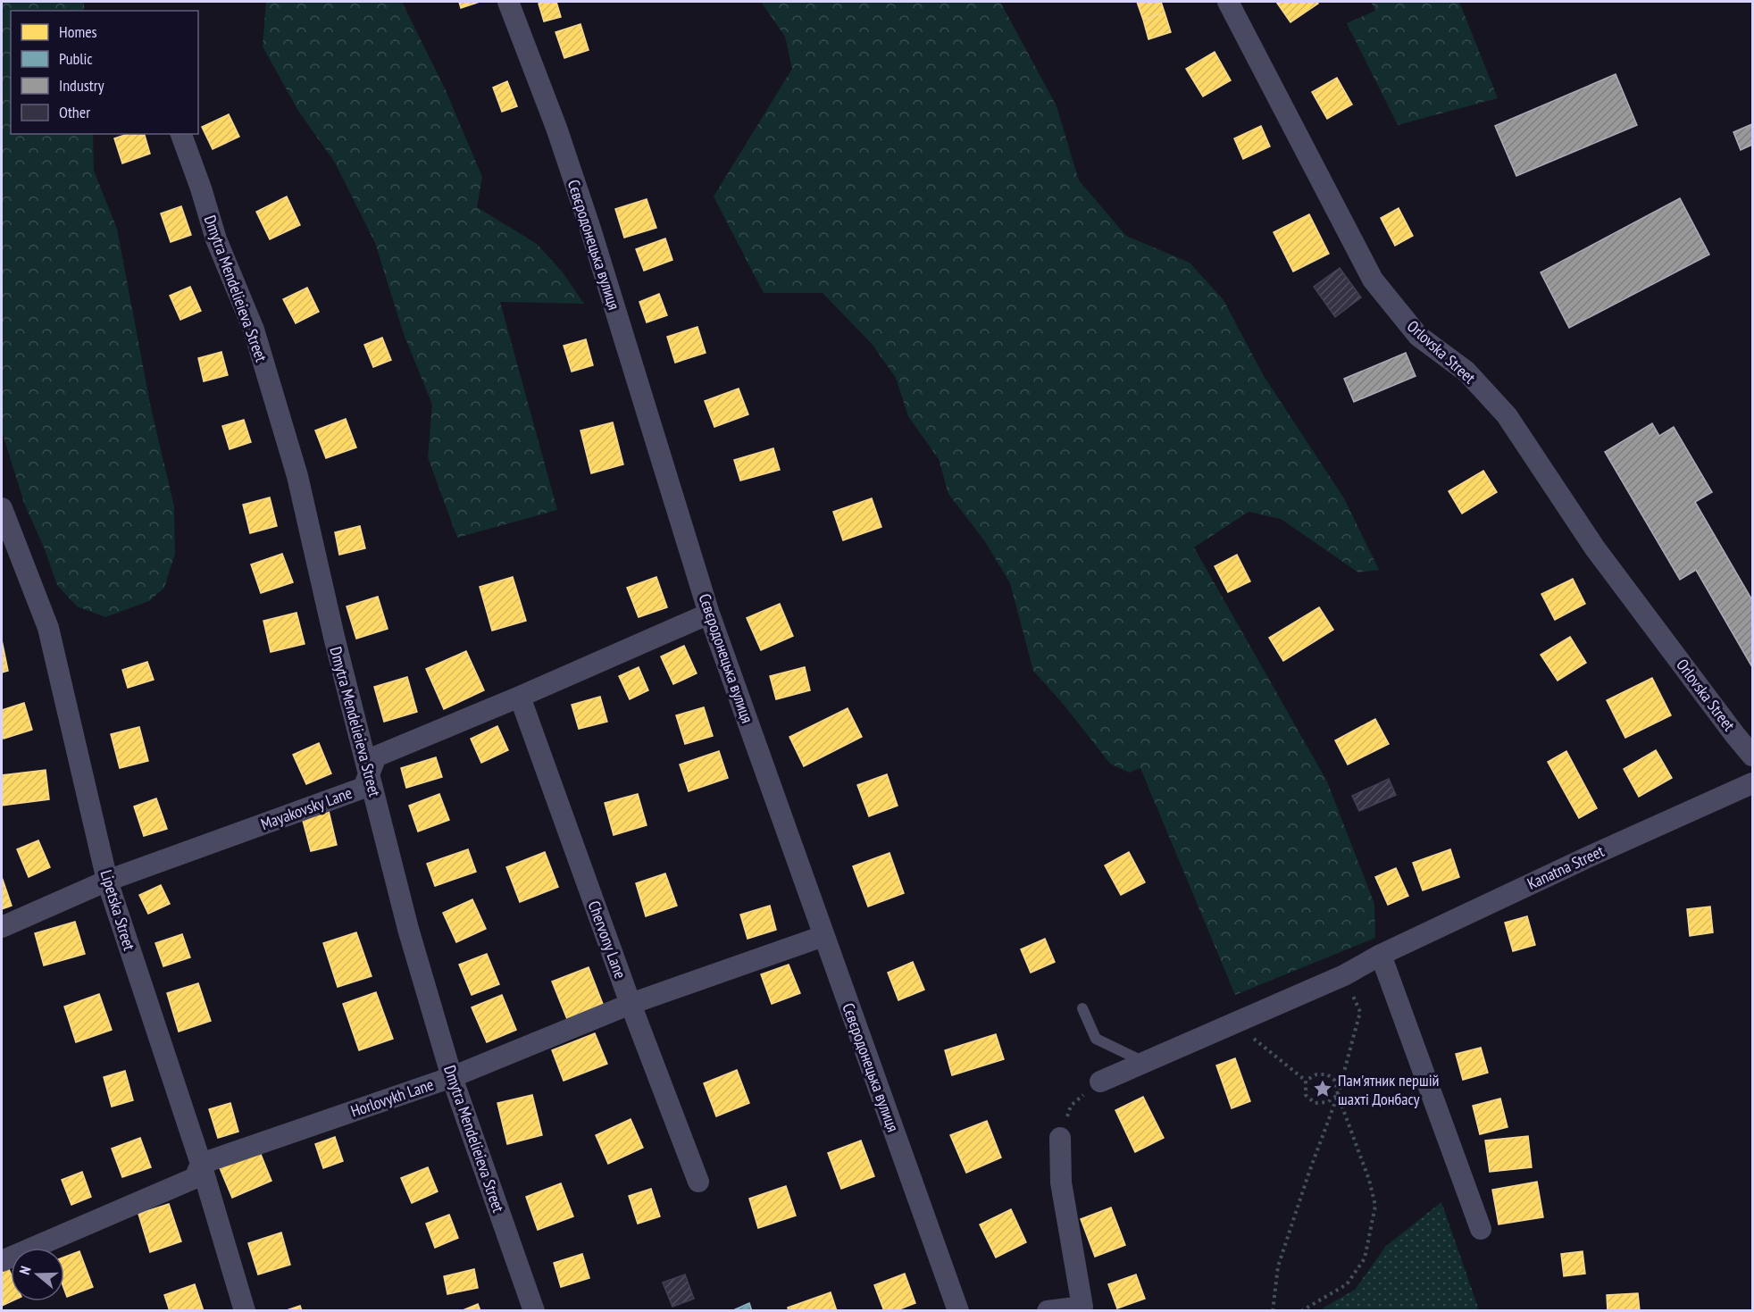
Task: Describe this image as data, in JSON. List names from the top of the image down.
{
  "streets": {
    "street": [
      "Сєвєродонецька вулиця",
      "Dmytra Mendelieieva Street",
      "Orlovska Street",
      "Mayakovsky Lane",
      "Kanatna Street",
      "Lipetska Street",
      "Chervony Lane",
      "Horlovykh Lane"
    ]
  },
  "crossings": [
    ["Сєвєродонецька вулиця", "Mayakovsky Lane"],
    ["Сєвєродонецька вулиця", "Horlovykh Lane"],
    ["Dmytra Mendelieieva Street", "Mayakovsky Lane"],
    ["Dmytra Mendelieieva Street", "Horlovykh Lane"],
    ["Mayakovsky Lane", "Lipetska Street"],
    ["Mayakovsky Lane", "Chervony Lane"],
    ["Lipetska Street", "Horlovykh Lane"],
    ["Chervony Lane", "Horlovykh Lane"]
  ],
  "places": {
    "place": ["Пам'ятник першій шахті Донбасу"]
  },
  "legend": [
    "Homes",
    "Public",
    "Industry",
    "Other"
  ],
  "north": "left"
}
